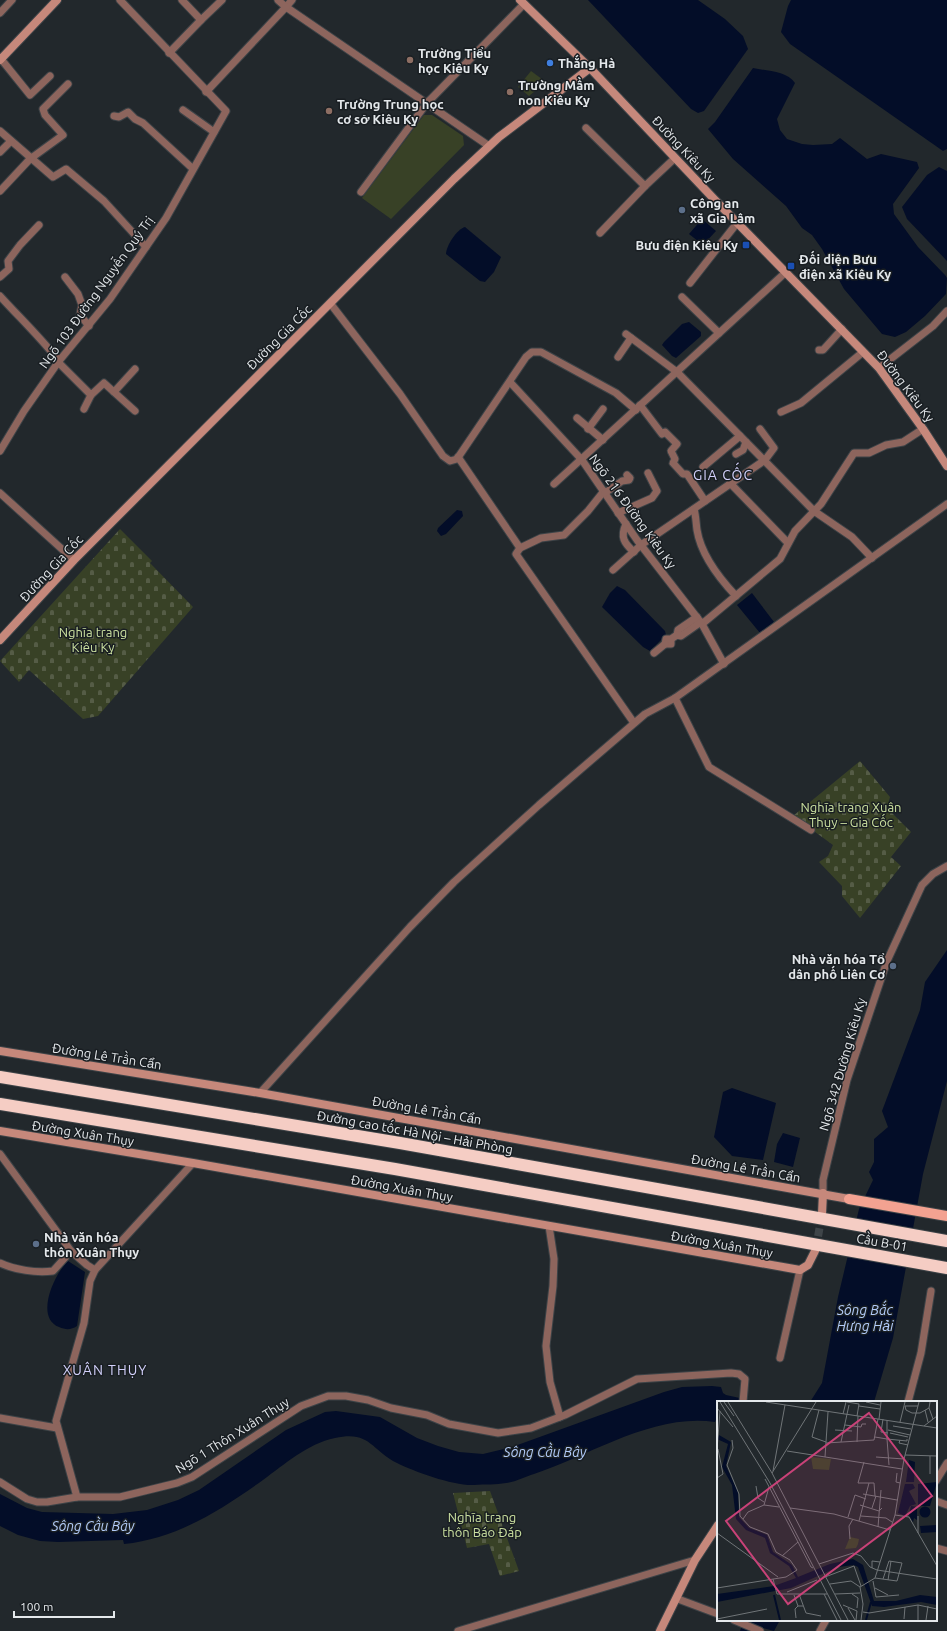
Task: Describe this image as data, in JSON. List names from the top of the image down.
{
  "streets": {
    "highway": ["Đường cao tốc Hà Nội – Hải Phòng", "Cầu B-01"],
    "main road": [
      "Đường Kiêu Kỵ",
      "Đường Gia Cốc",
      "Đường Lê Trần Cẩn",
      "Đường Xuân Thụy"
    ],
    "street": [
      "Ngõ 103 Đường Nguyễn Quý Trị",
      "Ngõ 216 Đường Kiêu Kỵ",
      "Ngõ 342 Đường Kiêu Kỵ",
      "Ngõ 1 Thôn Xuân Thụy"
    ]
  },
  "crossings": [
    ["Đường Kiêu Kỵ", "Đường Gia Cốc"],
    ["Đường Lê Trần Cẩn", "Ngõ 342 Đường Kiêu Kỵ"],
    ["Đường cao tốc Hà Nội – Hải Phòng", "Cầu B-01"]
  ],
  "districts": ["GIA CỐC", "XUÂN THỤY"],
  "water": ["Sông Bắc Hưng Hải", "Sông Cầu Bây"],
  "parks": ["Nghĩa trang Kiêu Kỵ", "Nghĩa trang Xuân Thụy – Gia Cốc", "Nghĩa trang thôn Báo Đáp"],
  "places": {
    "other": [
      "Trường Tiểu học Kiêu Kỵ",
      "Thắng Hà",
      "Trường Mầm non Kiêu Kỵ",
      "Trường Trung học cơ sở Kiêu Kỵ",
      "Công an xã Gia Lâm",
      "Nhà văn hóa Tổ dân phố Liên Cơ",
      "Nhà văn hóa thôn Xuân Thụy"
    ],
    "transit": ["Bưu điện Kiêu Kỵ", "Đối diện Bưu điện xã Kiêu Kỵ"]
  },
  "scale_bar": "100 m"
}
